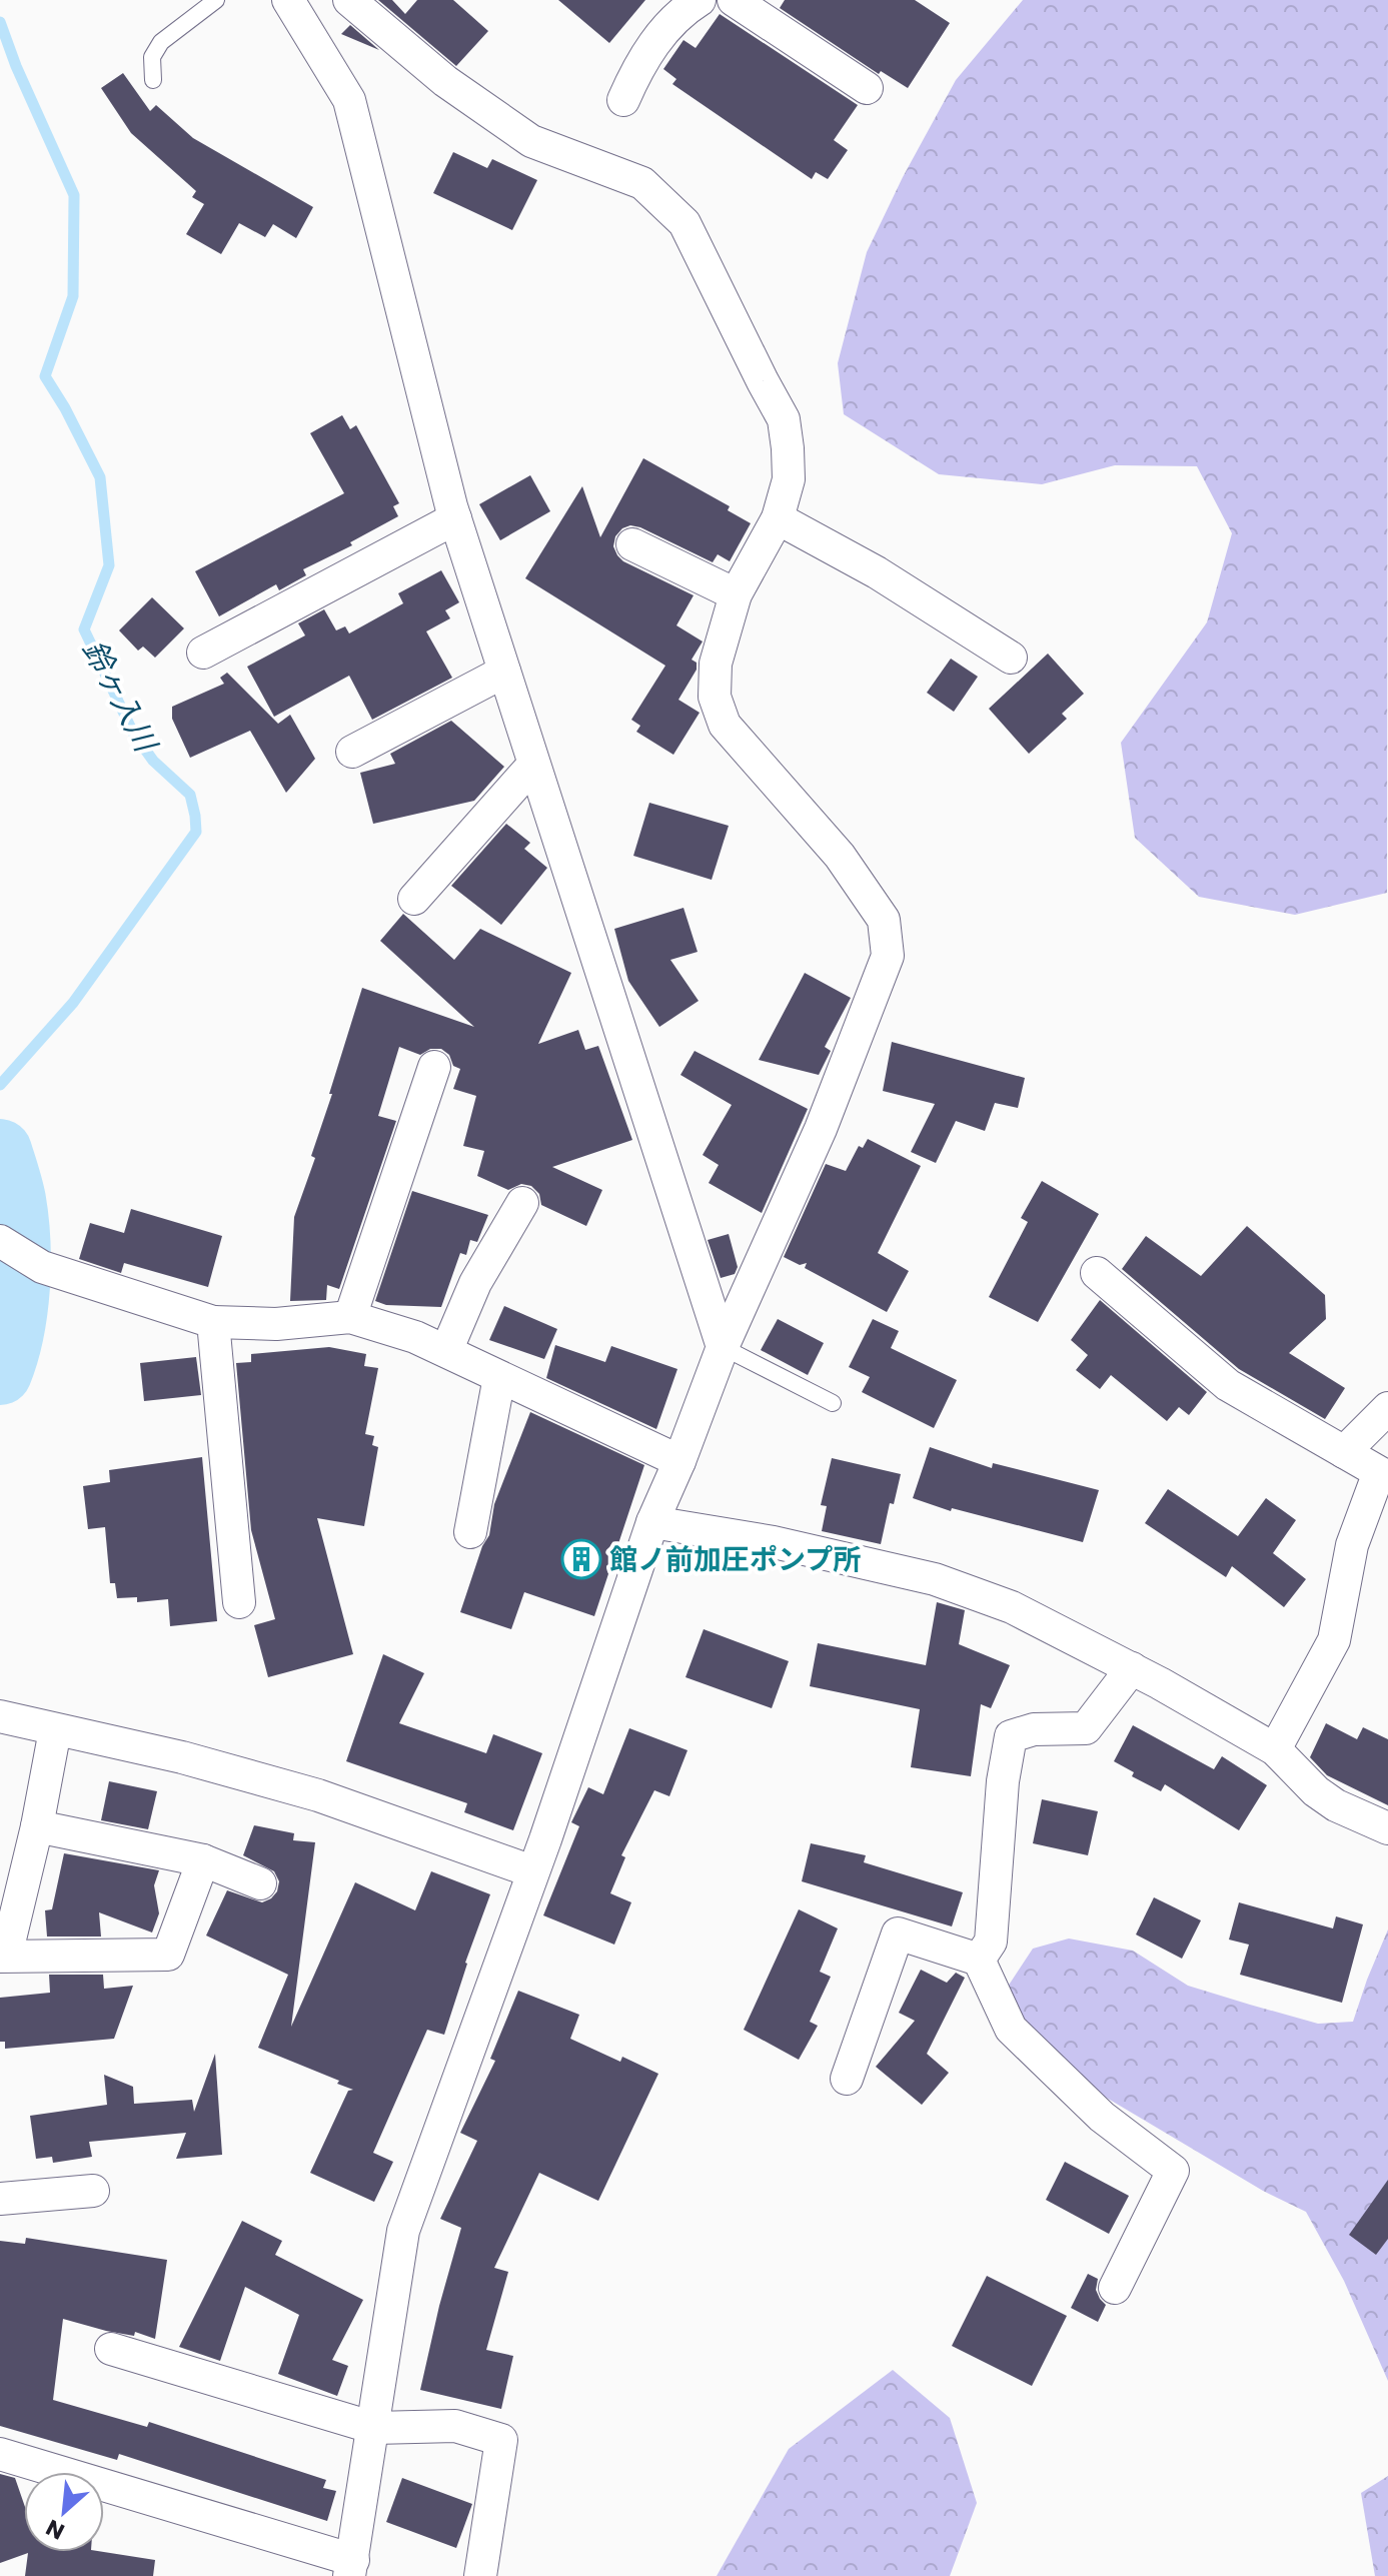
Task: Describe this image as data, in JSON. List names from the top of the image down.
{
  "water": ["鈴ヶ入川"],
  "places": {
    "building": ["館ノ前加圧ポンプ所"]
  },
  "north": "bottom left"
}
